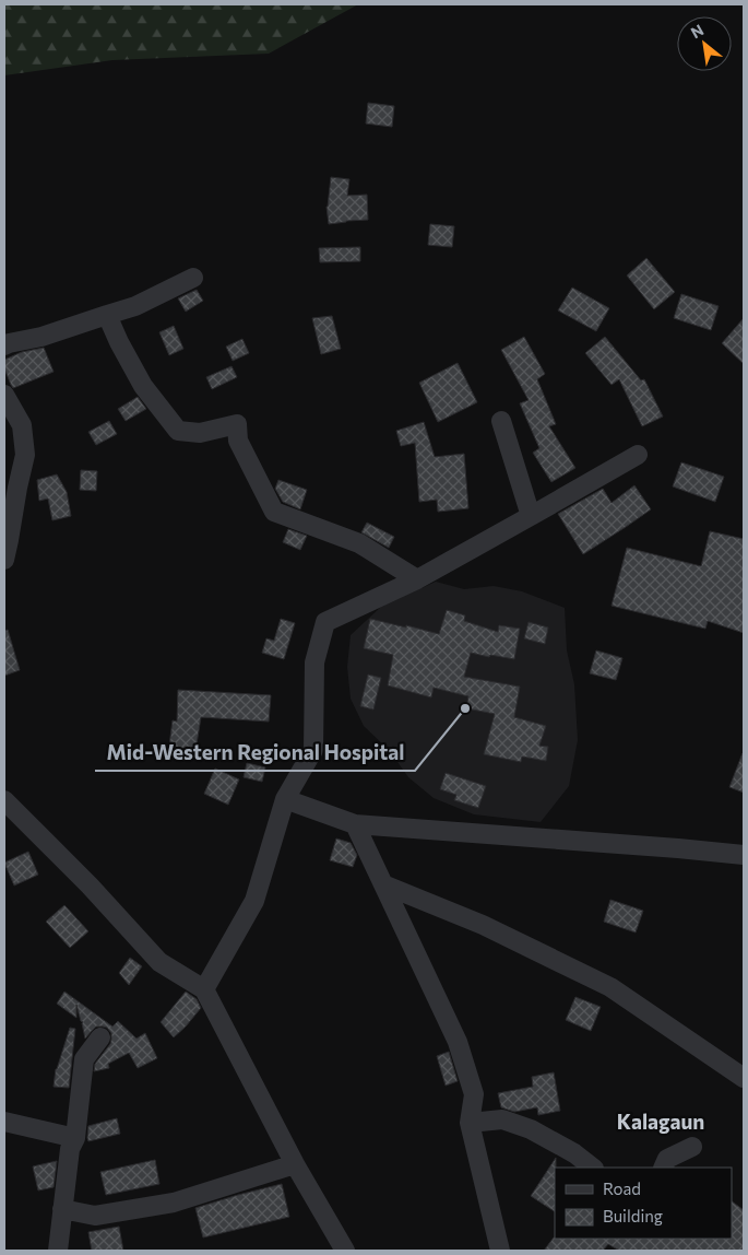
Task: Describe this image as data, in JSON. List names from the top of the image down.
{
  "districts": ["Kalagaun"],
  "places": ["Mid-Western Regional Hospital"],
  "legend": ["Road", "Building"],
  "north": "top left"
}
